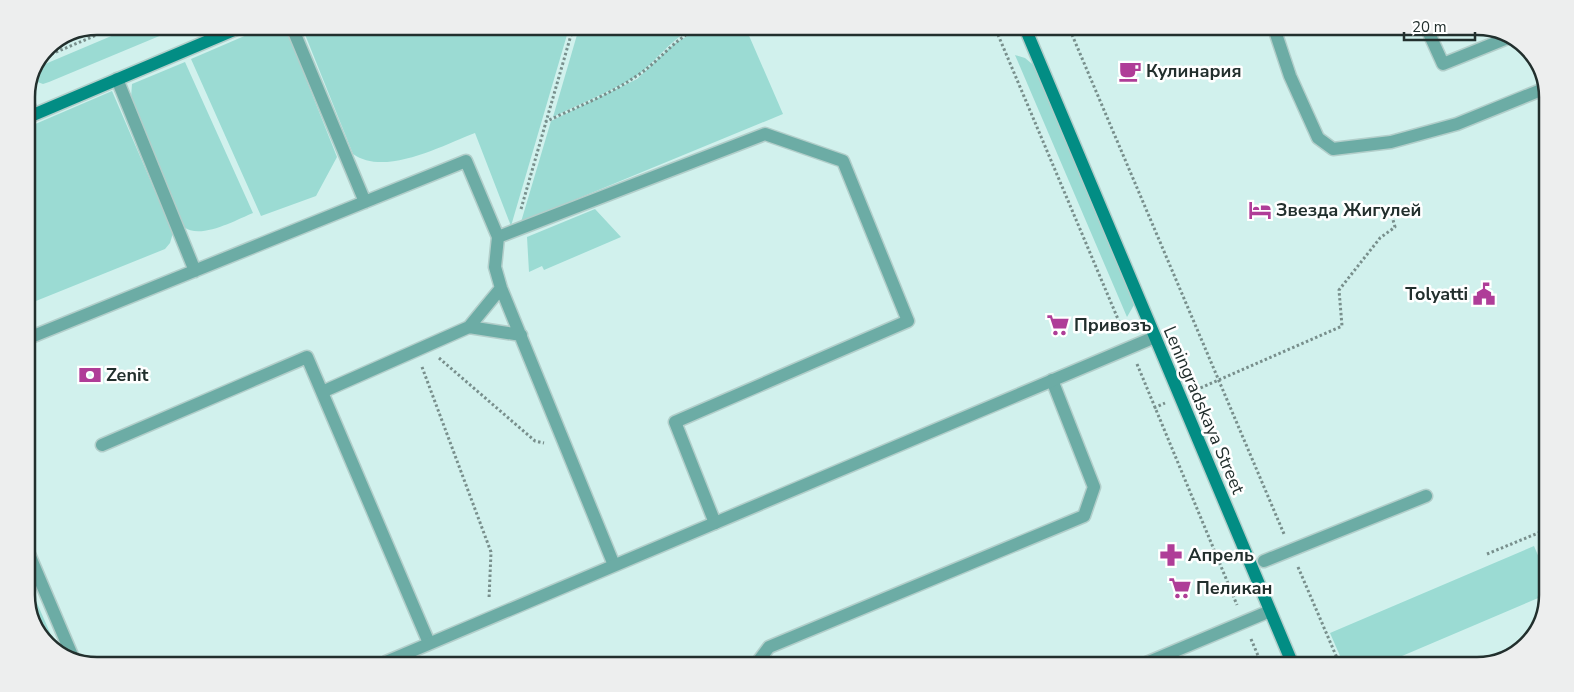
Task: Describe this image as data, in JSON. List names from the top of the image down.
{
  "streets": {
    "street": ["Leningradskaya Street"]
  },
  "places": {
    "cafe": ["Кулинария"],
    "hotel": ["Звезда Жигулей"],
    "public building": ["Tolyatti"],
    "supermarket": ["Привозъ", "Пеликан"],
    "bank": ["Zenit"],
    "pharmacy": ["Апрель"]
  },
  "scale_bar": "20 m"
}
